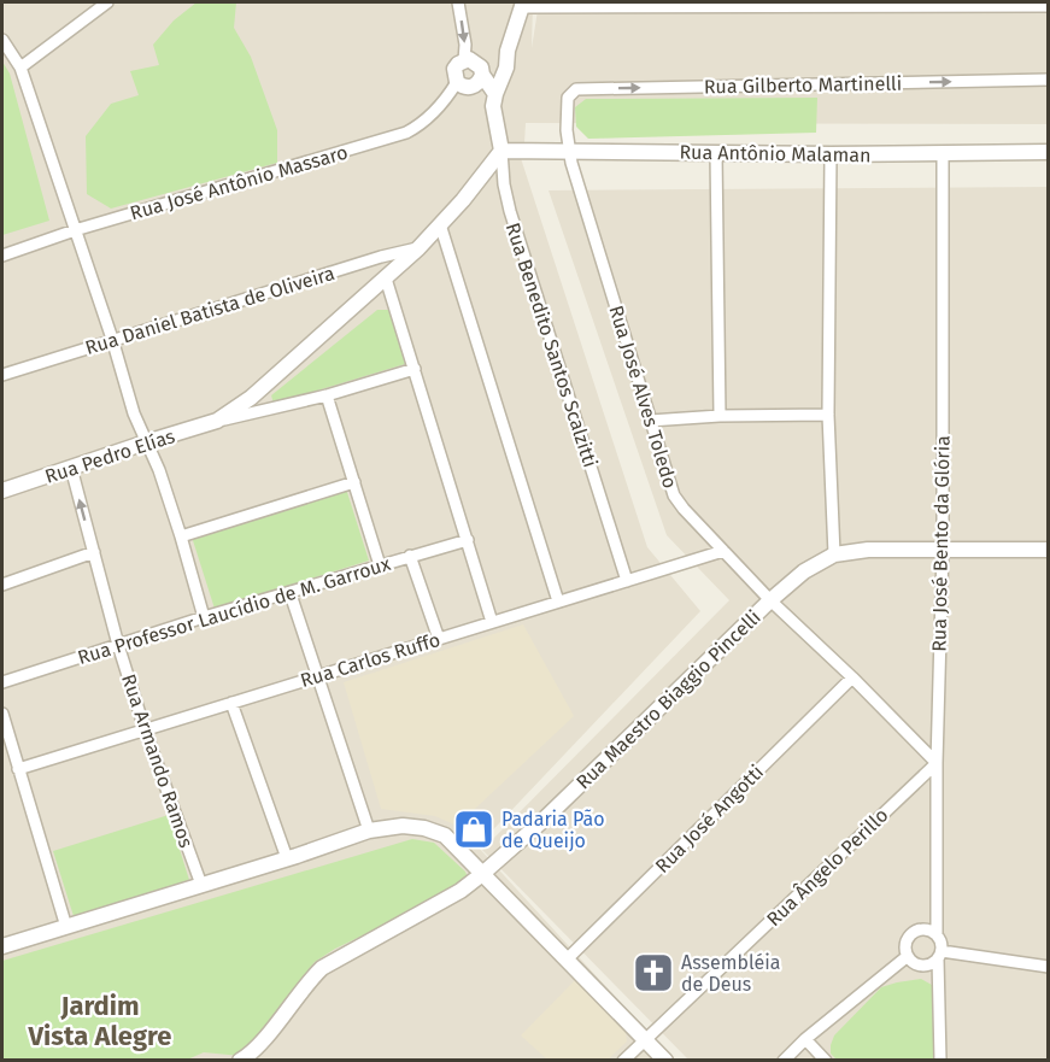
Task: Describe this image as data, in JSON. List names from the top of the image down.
{
  "streets": {
    "street": [
      "Rua Gilberto Martinelli",
      "Rua Antônio Malaman",
      "Rua José Antônio Massaro",
      "Rua Daniel Batista de Oliveira",
      "Rua Benedito Santos Scalzitti",
      "Rua José Alves Toledo",
      "Rua Pedro Elías",
      "Rua José Bento da Glória",
      "Rua Professor Laucídio de M. Garroux",
      "Rua Carlos Ruffo",
      "Rua Maestro Biaggio Pincelli",
      "Rua Armando Ramos",
      "Rua José Angotti",
      "Rua Ângelo Perillo"
    ]
  },
  "crossings": [
    ["Rua Gilberto Martinelli", "Rua José Alves Toledo"],
    ["Rua Antônio Malaman", "Rua Benedito Santos Scalzitti"],
    ["Rua Antônio Malaman", "Rua José Alves Toledo"],
    ["Rua Antônio Malaman", "Rua Pedro Elías"],
    ["Rua Antônio Malaman", "Rua José Bento da Glória"],
    ["Rua José Antônio Massaro", "Rua Benedito Santos Scalzitti"],
    ["Rua Daniel Batista de Oliveira", "Rua Pedro Elías"],
    ["Rua Benedito Santos Scalzitti", "Rua Pedro Elías"],
    ["Rua Benedito Santos Scalzitti", "Rua Carlos Ruffo"],
    ["Rua José Alves Toledo", "Rua José Bento da Glória"],
    ["Rua José Alves Toledo", "Rua Carlos Ruffo"],
    ["Rua José Alves Toledo", "Rua Maestro Biaggio Pincelli"],
    ["Rua José Alves Toledo", "Rua José Angotti"],
    ["Rua José Alves Toledo", "Rua Ângelo Perillo"],
    ["Rua Pedro Elías", "Rua Armando Ramos"],
    ["Rua José Bento da Glória", "Rua Maestro Biaggio Pincelli"],
    ["Rua José Bento da Glória", "Rua Ângelo Perillo"],
    ["Rua Professor Laucídio de M. Garroux", "Rua Armando Ramos"],
    ["Rua Carlos Ruffo", "Rua Armando Ramos"]
  ],
  "districts": ["Jardim Vista Alegre"],
  "places": {
    "shop": ["Padaria Pão de Queijo"],
    "church": ["Assembléia de Deus"]
  }
}
